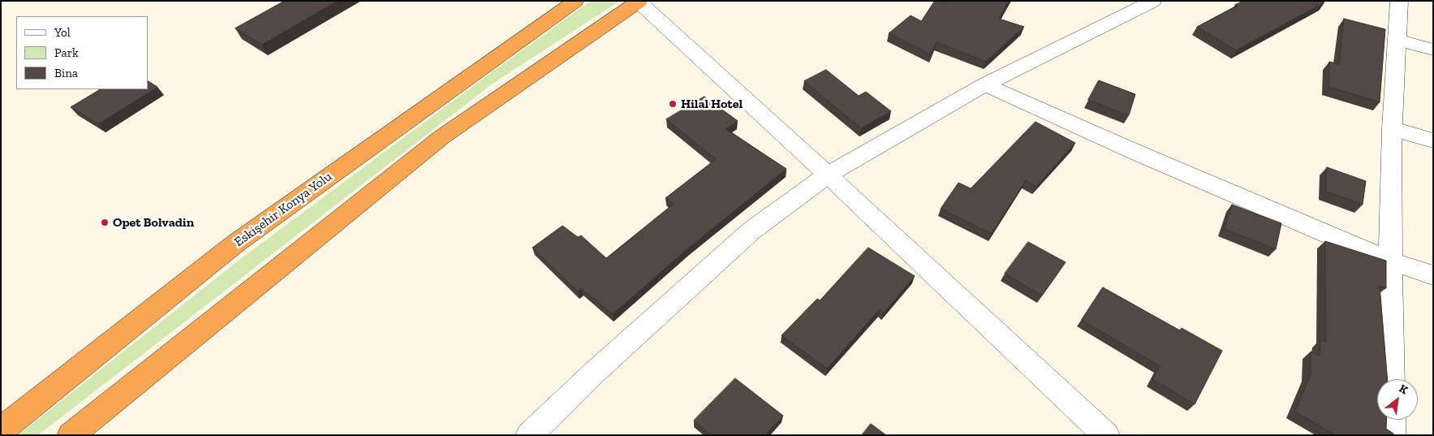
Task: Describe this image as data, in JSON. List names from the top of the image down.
{
  "streets": {
    "highway": ["Eskişehir Konya Yolu"]
  },
  "places": ["Hilal Hotel", "Opet Bolvadin"],
  "legend": ["Yol", "Park", "Bina"],
  "north": "top right"
}
